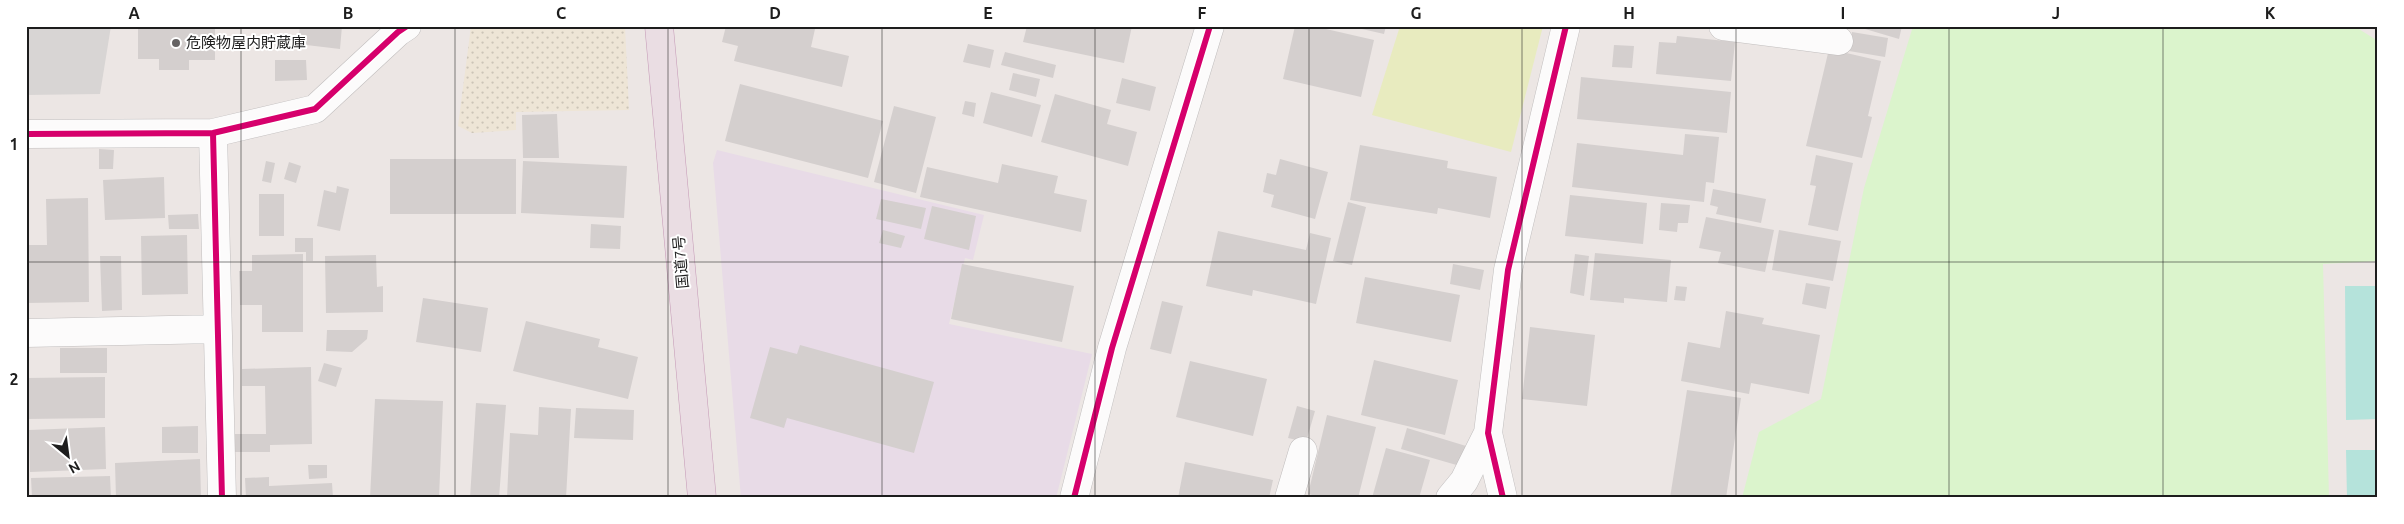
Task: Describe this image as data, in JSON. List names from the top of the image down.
{
  "streets": {
    "highway": ["国道7号"]
  },
  "places": ["危険物屋内貯蔵庫"],
  "north": "bottom right",
  "grid": {
    "columns": [
      "A",
      "B",
      "C",
      "D",
      "E",
      "F",
      "G",
      "H",
      "I",
      "J",
      "K"
    ],
    "rows": ["1", "2"]
  }
}
